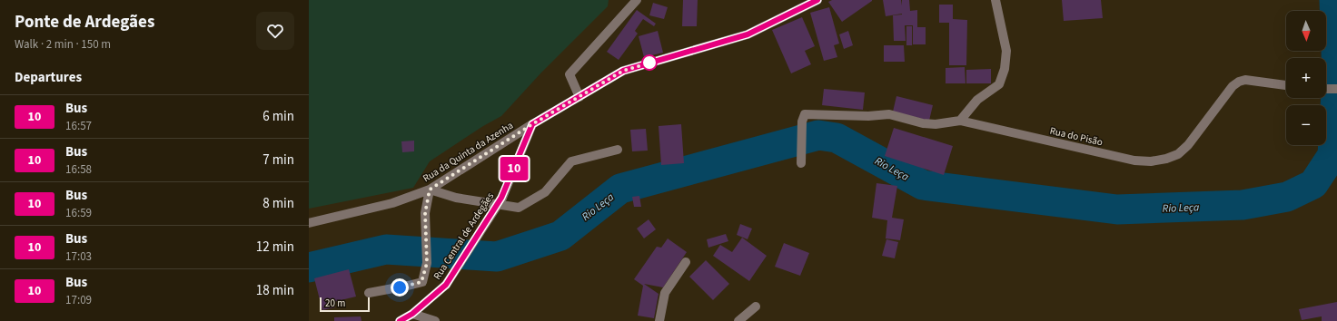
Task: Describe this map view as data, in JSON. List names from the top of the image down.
{
  "streets": {
    "street": ["Rua do Pisão", "Rua da Quinta da Azenha", "Rua Central de Ardegães"]
  },
  "crossings": [
    ["Rua da Quinta da Azenha", "Rua Central de Ardegães"]
  ],
  "water": ["Rio Leça"],
  "lines": ["bus line 10"],
  "scale_bar": "20 m",
  "north": "bottom",
  "page": {
    "heading": [
      ["Ponte de Ardegães", "Walk · 2 min · 150 m"],
      "Departures"
    ],
    "on_map": "10",
    "map_buttons": ["+", "−"],
    "list": [
      {
        "mark": "10",
        "name": "Bus",
        "note": "16:57",
        "value": "6 min"
      },
      {
        "mark": "10",
        "name": "Bus",
        "note": "16:58",
        "value": "7 min"
      },
      {
        "mark": "10",
        "name": "Bus",
        "note": "16:59",
        "value": "8 min"
      },
      {
        "mark": "10",
        "name": "Bus",
        "note": "17:03",
        "value": "12 min"
      },
      {
        "mark": "10",
        "name": "Bus",
        "note": "17:09",
        "value": "18 min"
      }
    ],
    "scale": "20 m"
  }
}
